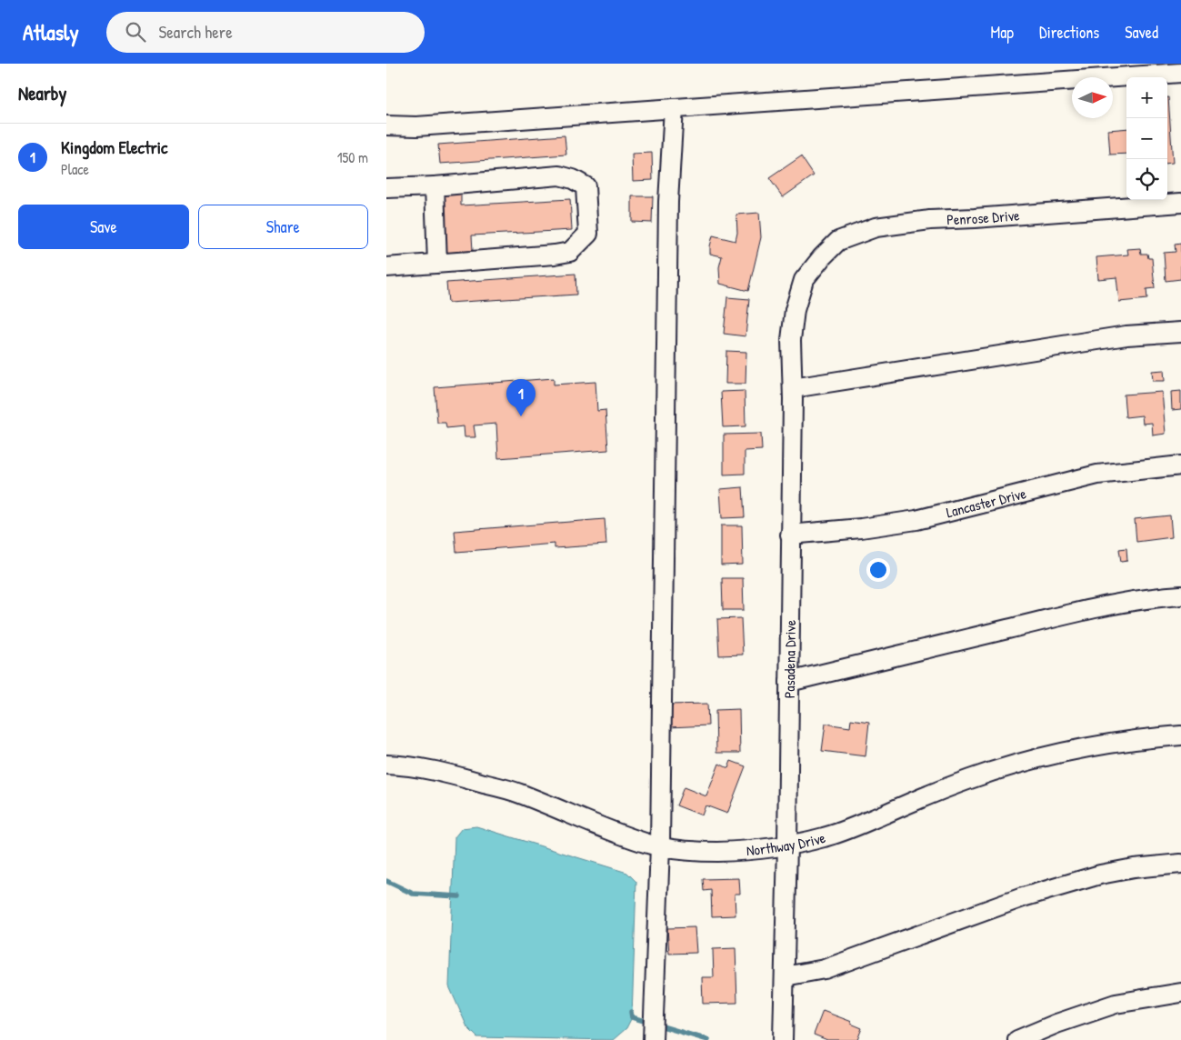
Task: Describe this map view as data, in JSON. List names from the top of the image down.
{
  "streets": {
    "street": [
      "Penrose Drive",
      "Lancaster Drive",
      "Pasadena Drive",
      "Northway Drive"
    ]
  },
  "crossings": [
    ["Penrose Drive", "Pasadena Drive"],
    ["Lancaster Drive", "Pasadena Drive"],
    ["Pasadena Drive", "Northway Drive"]
  ],
  "north": "right",
  "page": {
    "header": "Atlasly",
    "search": "Search here",
    "nav": ["Map", "Directions", "Saved"],
    "heading": "Nearby",
    "map_buttons": ["+", "−"],
    "list": [
      {
        "mark": "1",
        "name": "Kingdom Electric",
        "note": "Place",
        "value": "150 m"
      }
    ],
    "buttons": ["Save", "Share"],
    "pins": "1"
  }
}
